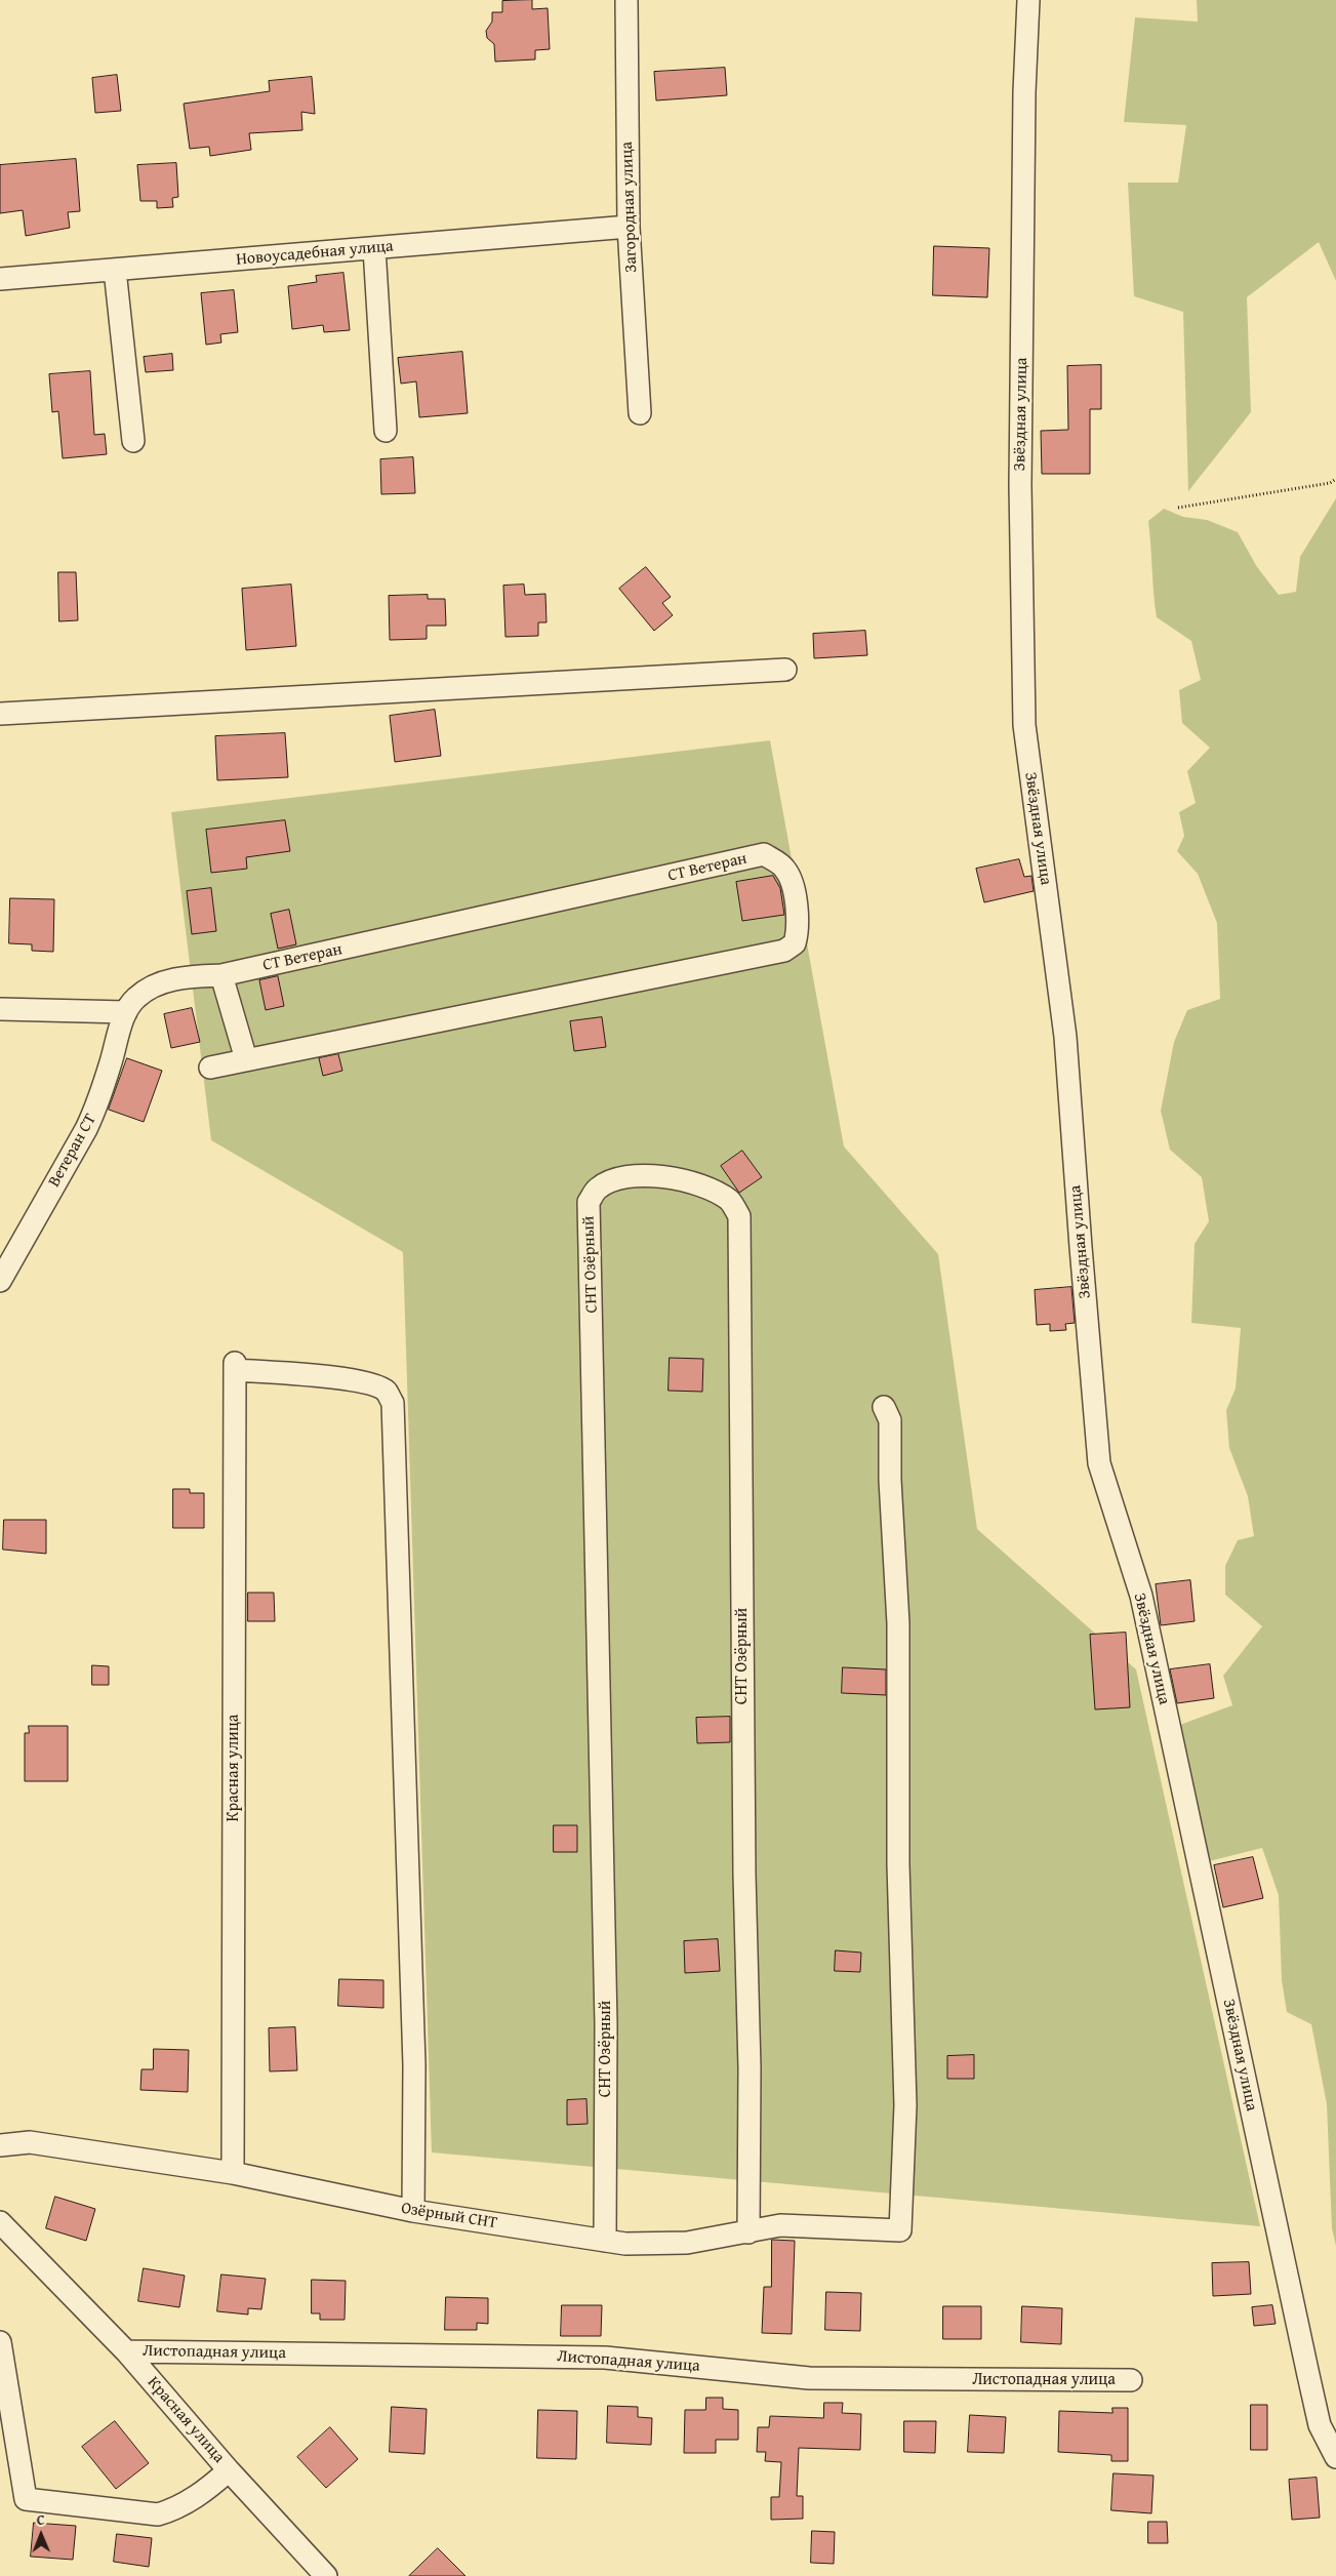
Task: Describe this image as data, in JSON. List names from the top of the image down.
{
  "streets": {
    "street": [
      "Загородная улица",
      "Новоусадебная улица",
      "Звёздная улица",
      "СТ Ветеран",
      "Ветеран СТ",
      "СНТ Озёрный",
      "Красная улица",
      "Озёрный СНТ",
      "Листопадная улица"
    ]
  },
  "crossings": [
    ["Загородная улица", "Новоусадебная улица"],
    ["СТ Ветеран", "Ветеран СТ"],
    ["СНТ Озёрный", "Озёрный СНТ"],
    ["Красная улица", "Озёрный СНТ"],
    ["Красная улица", "Листопадная улица"]
  ],
  "north": "top"
}
